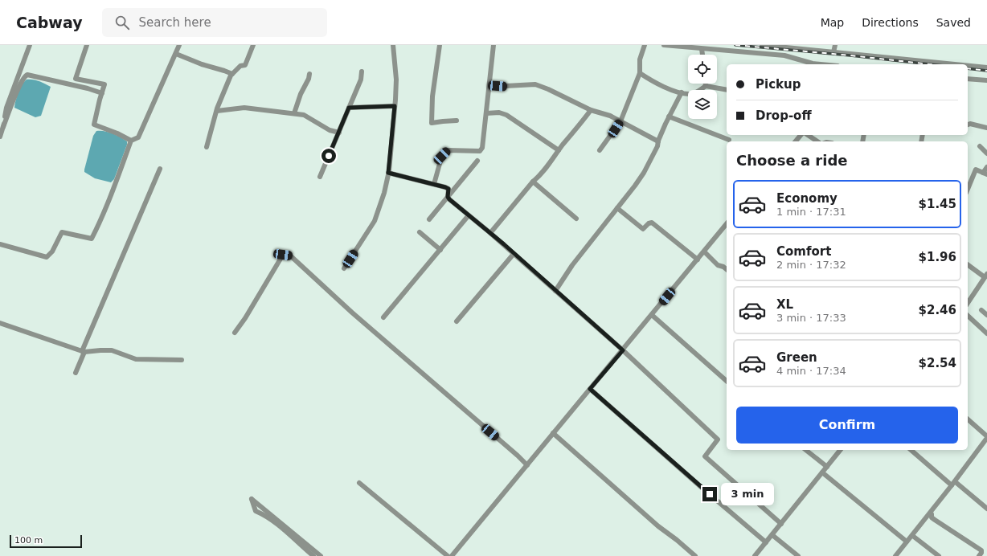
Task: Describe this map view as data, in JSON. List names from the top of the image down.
{
  "scale_bar": "100 m",
  "page": {
    "header": "Cabway",
    "search": "Search here",
    "nav": ["Map", "Directions", "Saved"],
    "banner": ["Pickup", "Drop-off"],
    "heading": "Choose a ride",
    "list": [
      {
        "name": "Economy",
        "note": "1 min · 17:31",
        "value": "$1.45"
      },
      {
        "name": "Comfort",
        "note": "2 min · 17:32",
        "value": "$1.96"
      },
      {
        "name": "XL",
        "note": "3 min · 17:33",
        "value": "$2.46"
      },
      {
        "name": "Green",
        "note": "4 min · 17:34",
        "value": "$2.54"
      }
    ],
    "buttons": "Confirm",
    "bubble": "3 min",
    "scale": "100 m"
  }
}
